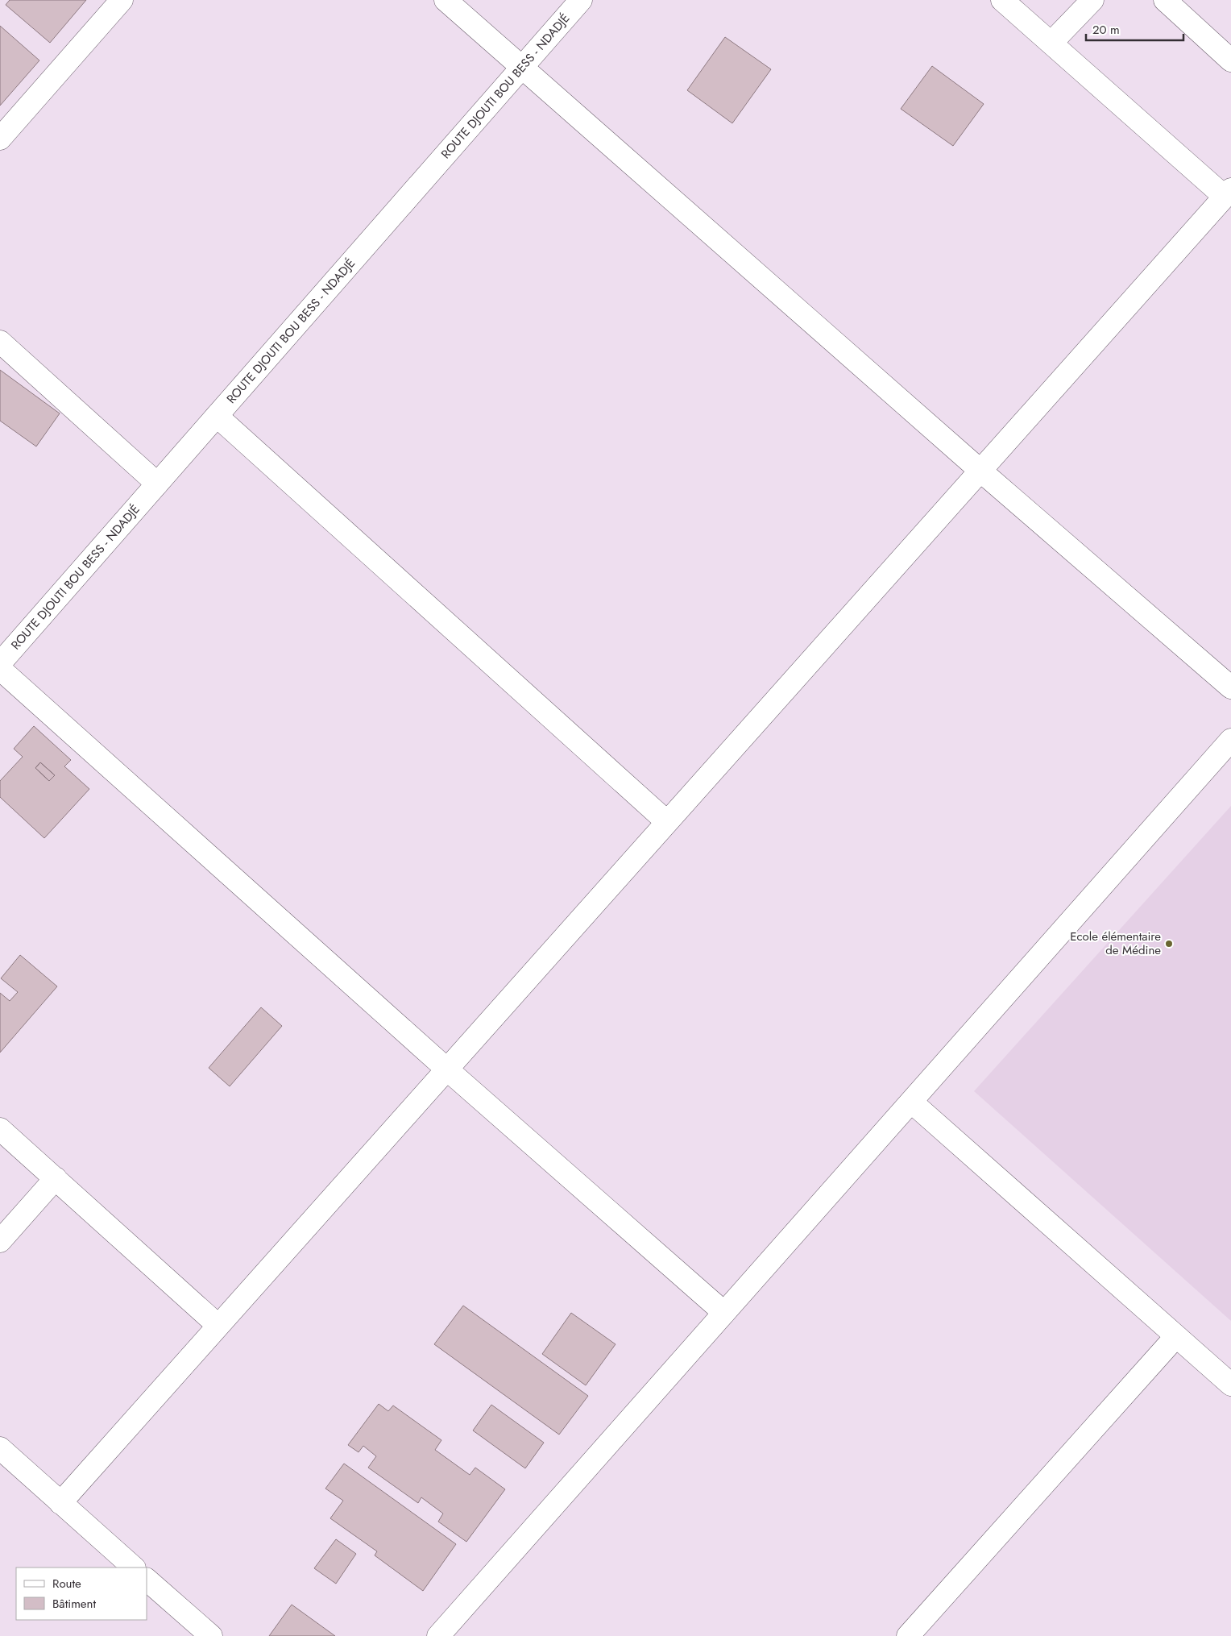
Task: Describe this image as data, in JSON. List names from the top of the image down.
{
  "streets": {
    "street": ["ROUTE DJOUTI BOU BESS - NDADJÉ"]
  },
  "places": ["Ecole élémentaire de Médine"],
  "legend": ["Route", "Bâtiment"],
  "scale_bar": "20 m"
}
